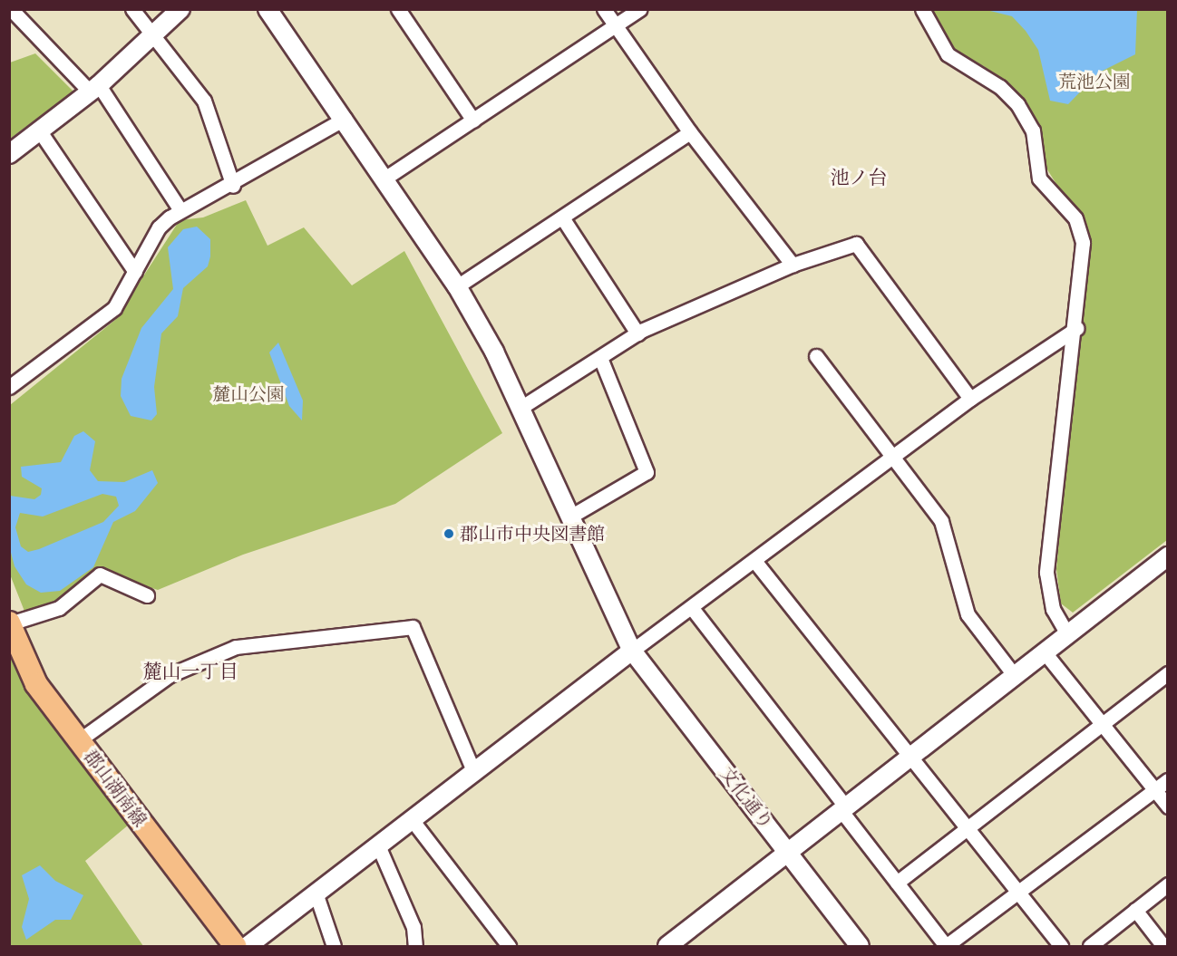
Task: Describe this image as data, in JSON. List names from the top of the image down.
{
  "streets": {
    "main road": ["郡山湖南線"],
    "street": ["文化通り"]
  },
  "districts": ["池ノ台", "麓山一丁目"],
  "parks": ["荒池公園", "麓山公園"],
  "places": ["郡山市中央図書館"]
}
